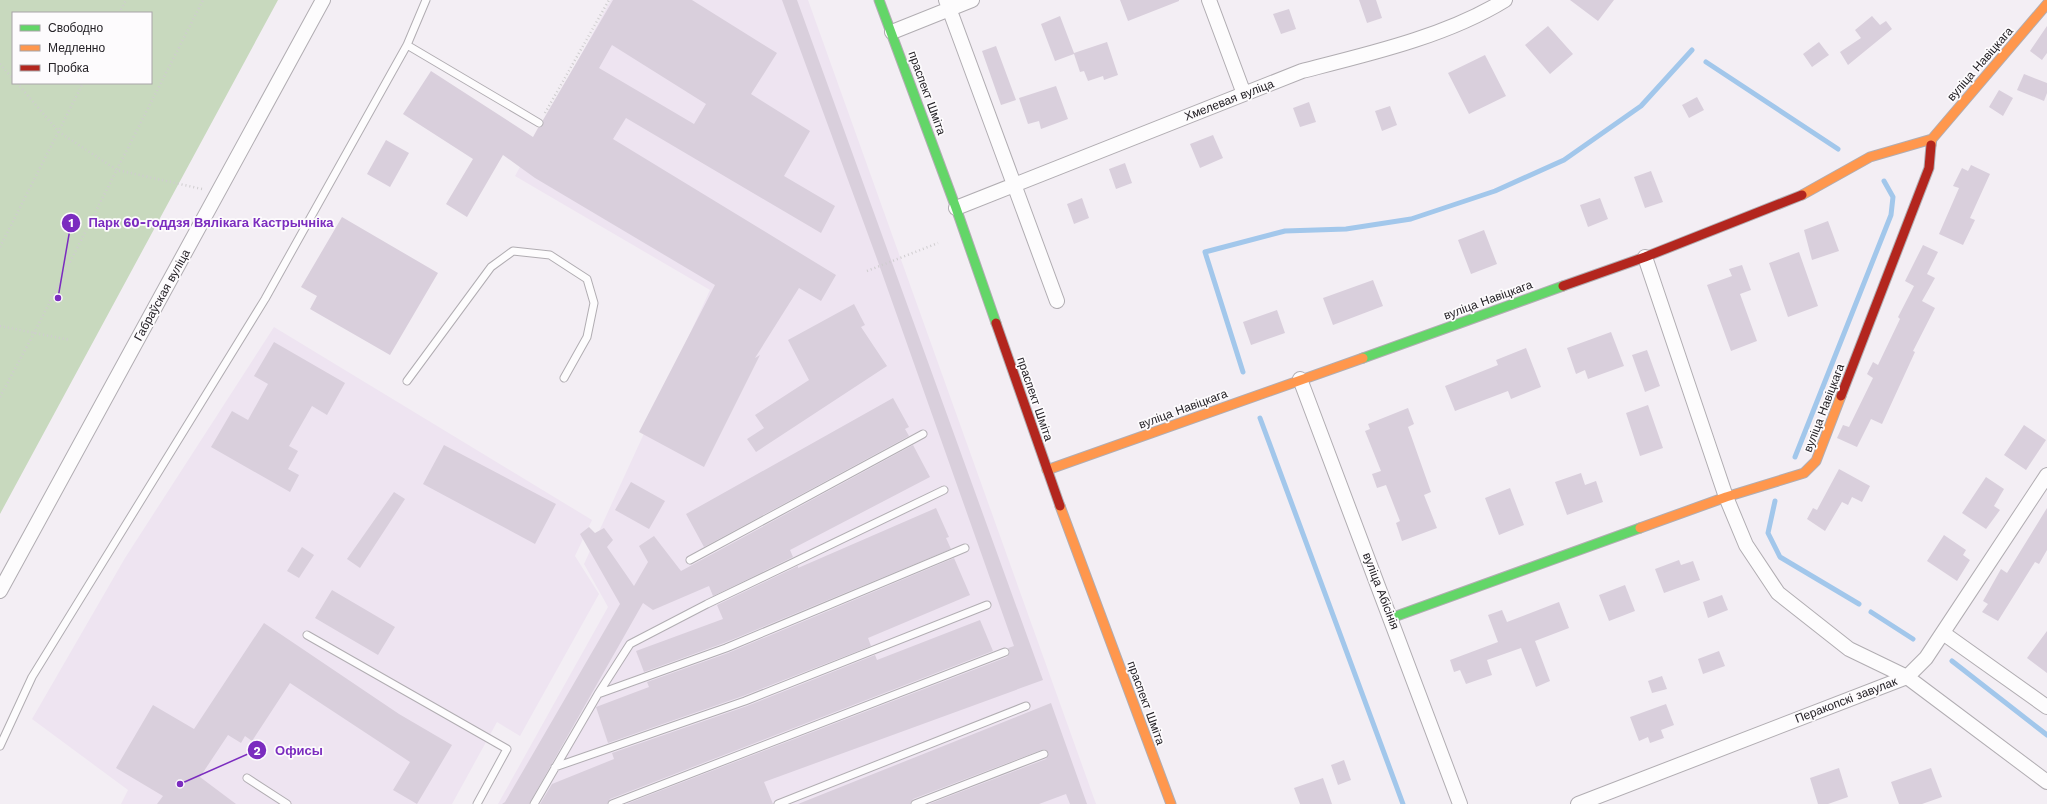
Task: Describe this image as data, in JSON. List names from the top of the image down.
{
  "streets": {
    "street": [
      "вуліца Навіцкага",
      "праспект Шміта",
      "Хмелевая вуліца",
      "Габраўская вуліца",
      "вуліца Абісінія",
      "Перакопскі завулак"
    ]
  },
  "crossings": [
    ["вуліца Навіцкага", "праспект Шміта"],
    ["вуліца Навіцкага", "вуліца Абісінія"],
    ["праспект Шміта", "Хмелевая вуліца"]
  ],
  "places": ["Парк 60-годдзя Вялікага Кастрычніка", "Офисы"],
  "legend": ["Свободно", "Медленно", "Пробка"]
}
